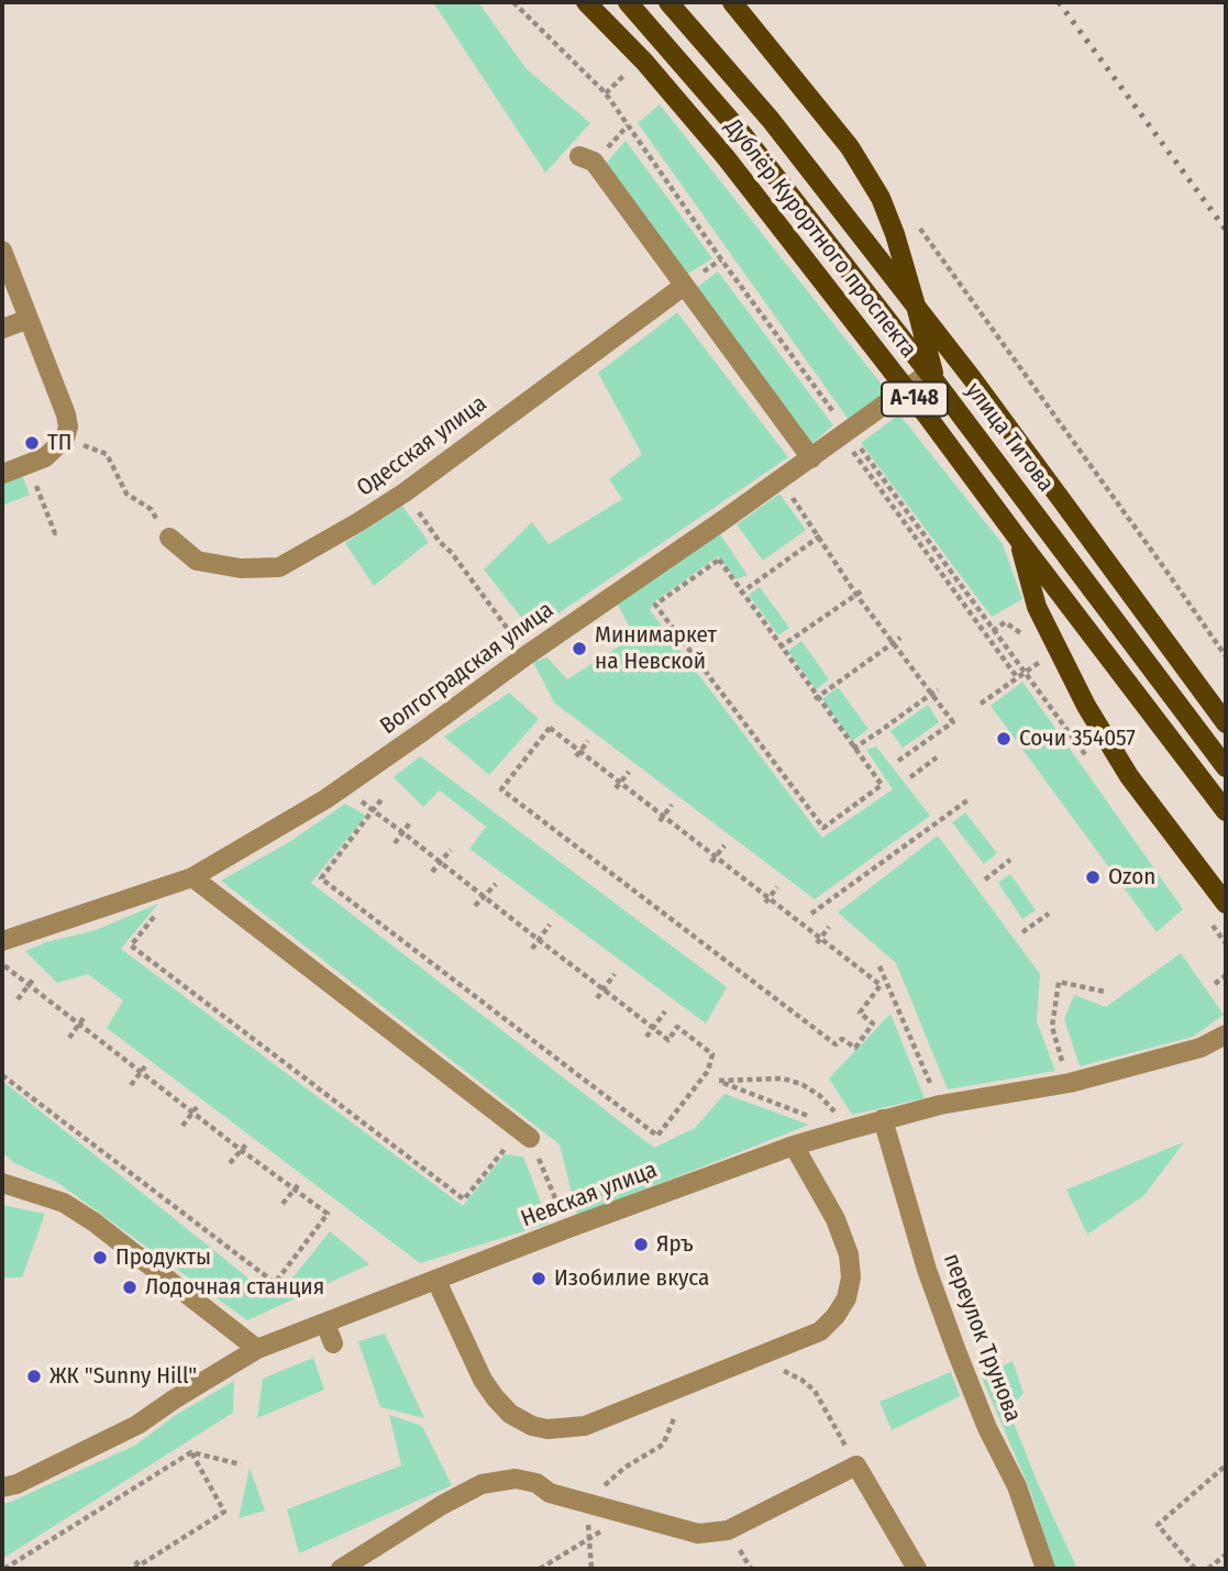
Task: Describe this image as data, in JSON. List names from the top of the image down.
{
  "streets": {
    "main road": ["Дублёр Курортного проспекта", "А-148", "улица Титова"],
    "street": [
      "Одесская улица",
      "Волгоградская улица",
      "Невская улица",
      "переулок Трунова"
    ]
  },
  "crossings": [
    ["Дублёр Курортного проспекта", "А-148"],
    ["А-148", "улица Титова"],
    ["А-148", "Волгоградская улица"],
    ["улица Титова", "Волгоградская улица"],
    ["Невская улица", "переулок Трунова"]
  ],
  "places": [
    "ТП",
    "Минимаркет на Невской",
    "Сочи 354057",
    "Ozon",
    "Яръ",
    "Продукты",
    "Изобилие вкуса",
    "Лодочная станция",
    "ЖК \"Sunny Hill\""
  ]
}
